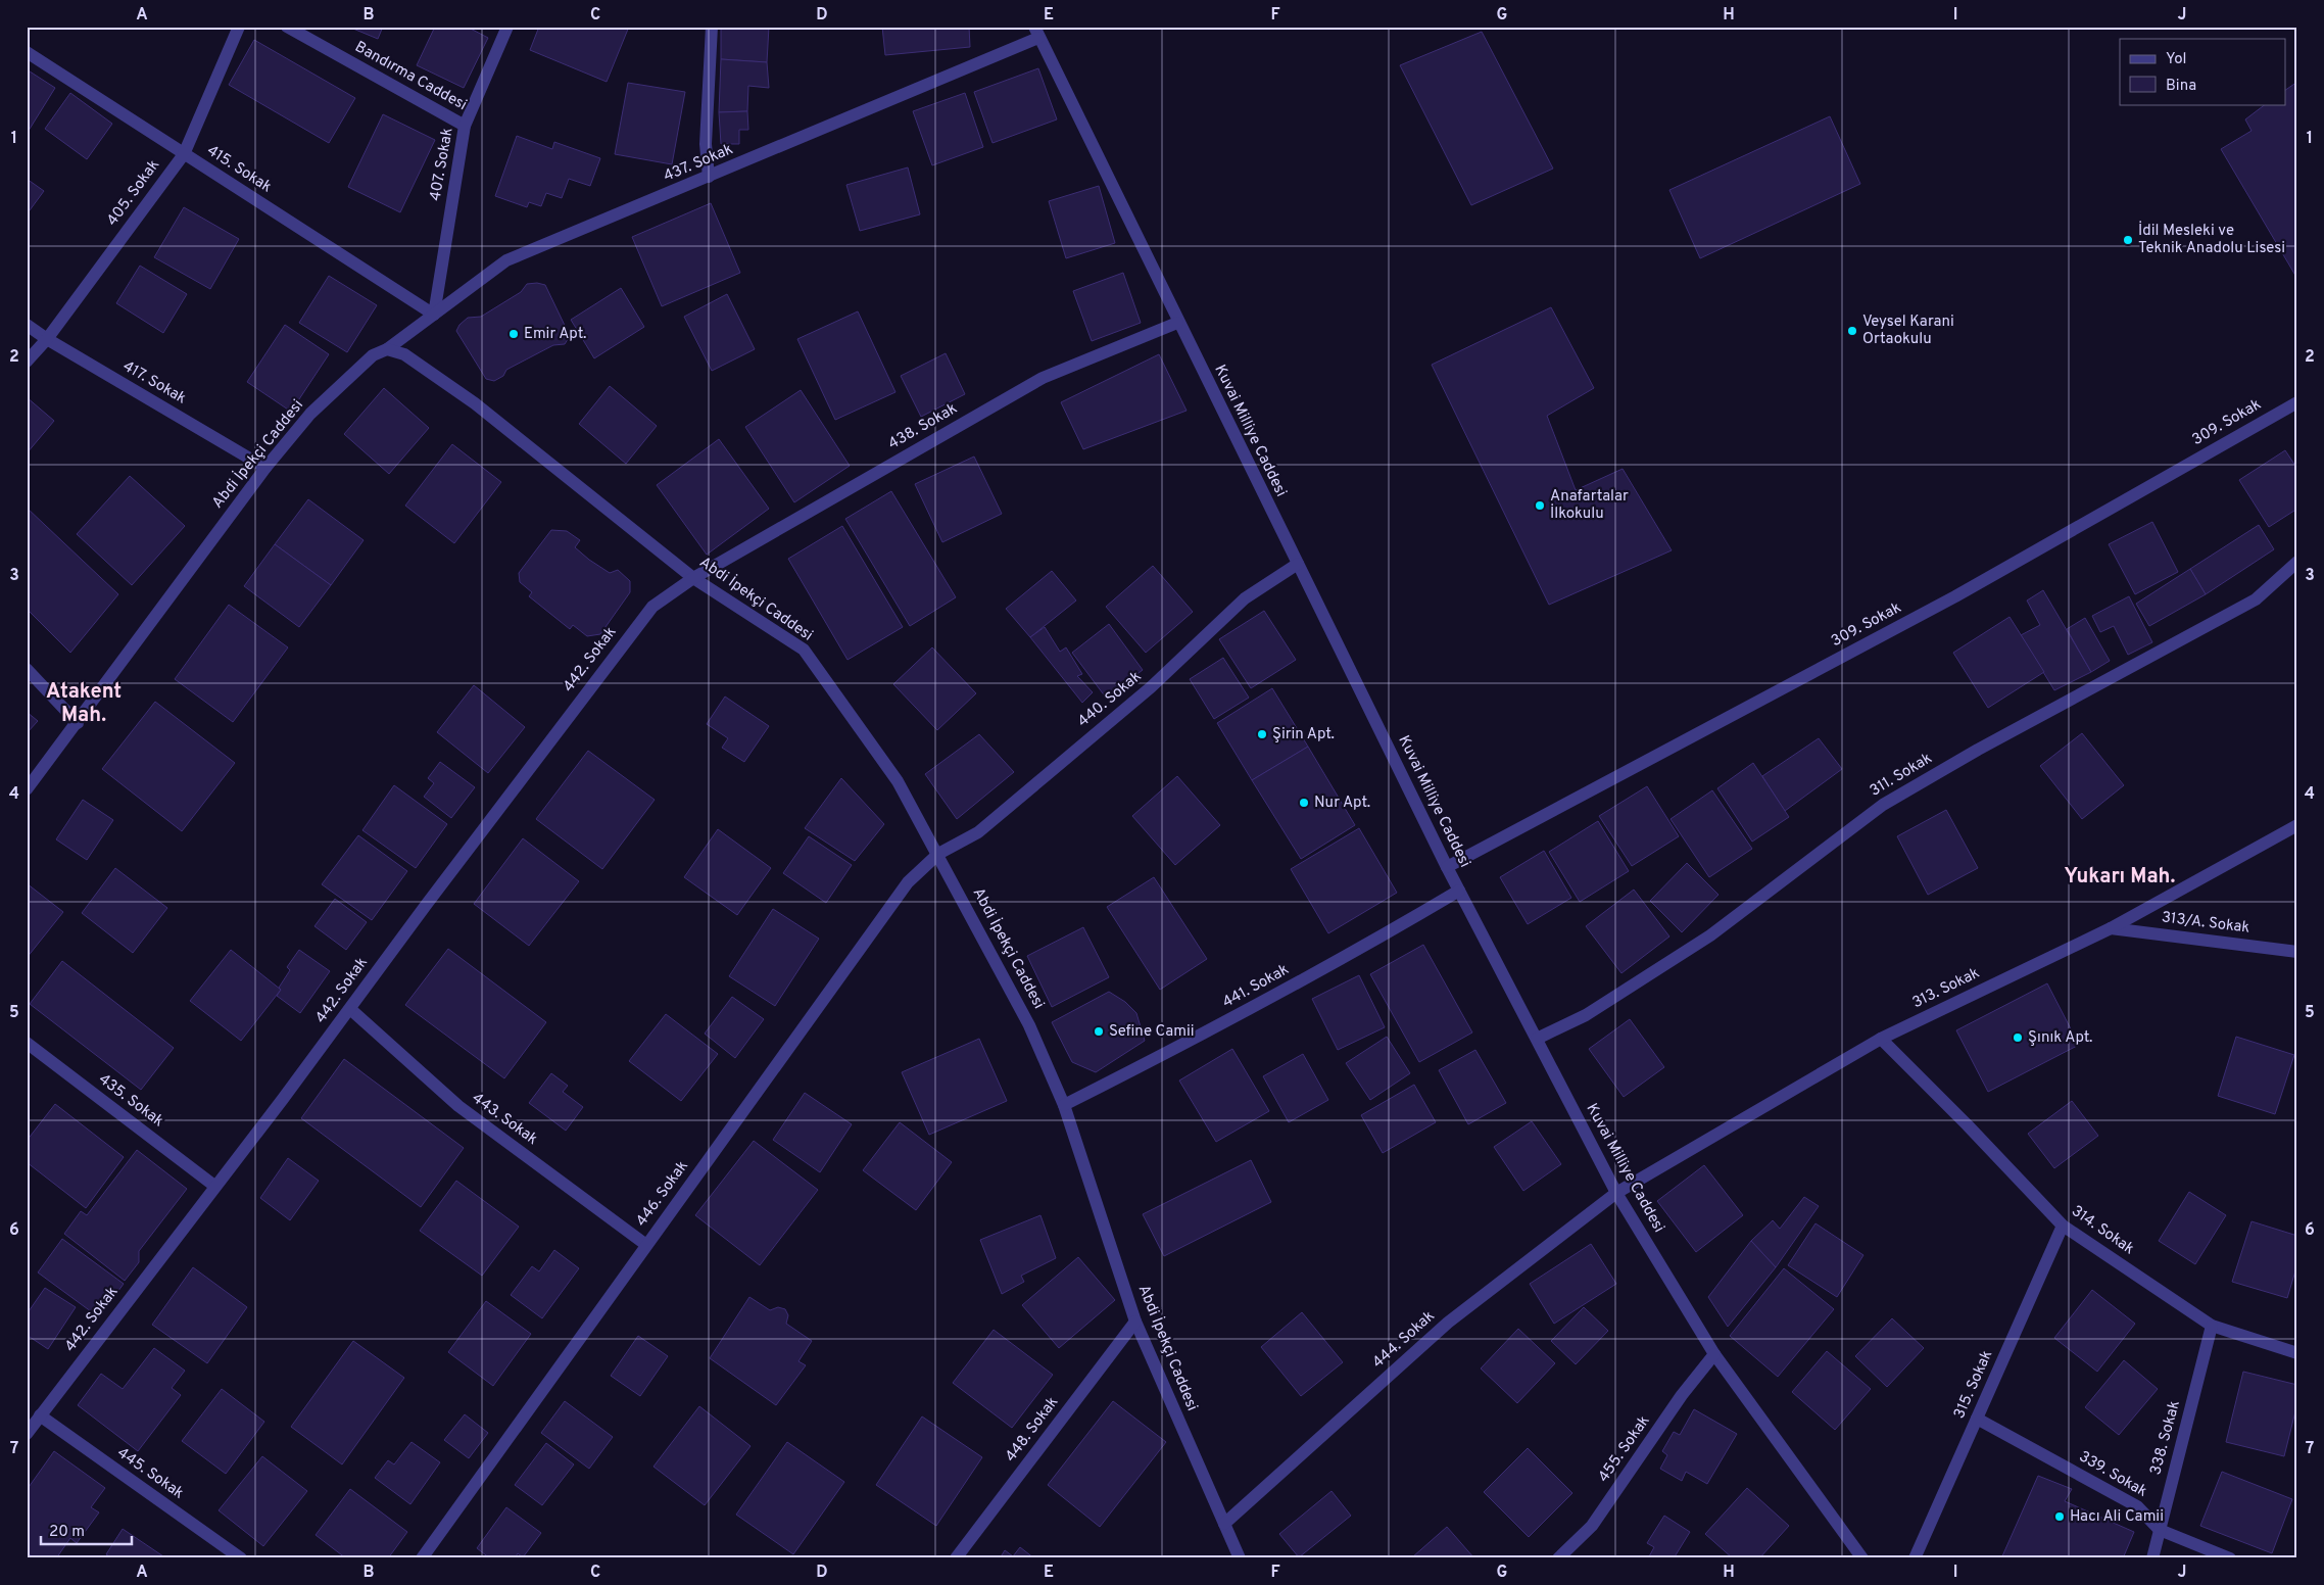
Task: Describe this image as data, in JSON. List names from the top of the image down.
{
  "streets": {
    "street": [
      "Bandırma Caddesi",
      "437. Sokak",
      "407. Sokak",
      "415. Sokak",
      "405. Sokak",
      "417. Sokak",
      "309. Sokak",
      "438. Sokak",
      "Kuvai Milliye Caddesi",
      "Abdi İpekçi Caddesi",
      "442. Sokak",
      "440. Sokak",
      "311. Sokak",
      "313/A. Sokak",
      "441. Sokak",
      "313. Sokak",
      "435. Sokak",
      "443. Sokak",
      "446. Sokak",
      "314. Sokak",
      "444. Sokak",
      "315. Sokak",
      "448. Sokak",
      "338. Sokak",
      "455. Sokak",
      "445. Sokak",
      "339. Sokak"
    ]
  },
  "crossings": [
    ["Bandırma Caddesi", "407. Sokak"],
    ["437. Sokak", "407. Sokak"],
    ["437. Sokak", "415. Sokak"],
    ["437. Sokak", "Kuvai Milliye Caddesi"],
    ["437. Sokak", "Abdi İpekçi Caddesi"],
    ["407. Sokak", "415. Sokak"],
    ["415. Sokak", "405. Sokak"],
    ["405. Sokak", "417. Sokak"],
    ["417. Sokak", "Abdi İpekçi Caddesi"],
    ["309. Sokak", "Kuvai Milliye Caddesi"],
    ["438. Sokak", "Kuvai Milliye Caddesi"],
    ["438. Sokak", "Abdi İpekçi Caddesi"],
    ["438. Sokak", "442. Sokak"],
    ["Kuvai Milliye Caddesi", "440. Sokak"],
    ["Kuvai Milliye Caddesi", "311. Sokak"],
    ["Kuvai Milliye Caddesi", "441. Sokak"],
    ["Kuvai Milliye Caddesi", "313. Sokak"],
    ["Kuvai Milliye Caddesi", "444. Sokak"],
    ["Kuvai Milliye Caddesi", "455. Sokak"],
    ["Abdi İpekçi Caddesi", "442. Sokak"],
    ["Abdi İpekçi Caddesi", "440. Sokak"],
    ["Abdi İpekçi Caddesi", "441. Sokak"],
    ["Abdi İpekçi Caddesi", "446. Sokak"],
    ["Abdi İpekçi Caddesi", "444. Sokak"],
    ["Abdi İpekçi Caddesi", "448. Sokak"],
    ["442. Sokak", "435. Sokak"],
    ["442. Sokak", "443. Sokak"],
    ["442. Sokak", "445. Sokak"],
    ["440. Sokak", "446. Sokak"],
    ["313/A. Sokak", "313. Sokak"],
    ["313. Sokak", "314. Sokak"],
    ["313. Sokak", "444. Sokak"],
    ["443. Sokak", "446. Sokak"],
    ["314. Sokak", "315. Sokak"],
    ["314. Sokak", "338. Sokak"],
    ["315. Sokak", "339. Sokak"],
    ["338. Sokak", "339. Sokak"]
  ],
  "districts": ["Atakent Mah.", "Yukarı Mah."],
  "places": [
    "İdil Mesleki ve Teknik Anadolu Lisesi",
    "Veysel Karani Ortaokulu",
    "Emir Apt.",
    "Anafartalar İlkokulu",
    "Şirin Apt.",
    "Nur Apt.",
    "Sefine Camii",
    "Şınık Apt.",
    "Hacı Ali Camii"
  ],
  "legend": ["Yol", "Bina"],
  "scale_bar": "20 m",
  "grid": {
    "columns": [
      "A",
      "B",
      "C",
      "D",
      "E",
      "F",
      "G",
      "H",
      "I",
      "J"
    ],
    "rows": [
      "1",
      "2",
      "3",
      "4",
      "5",
      "6",
      "7"
    ]
  }
}
